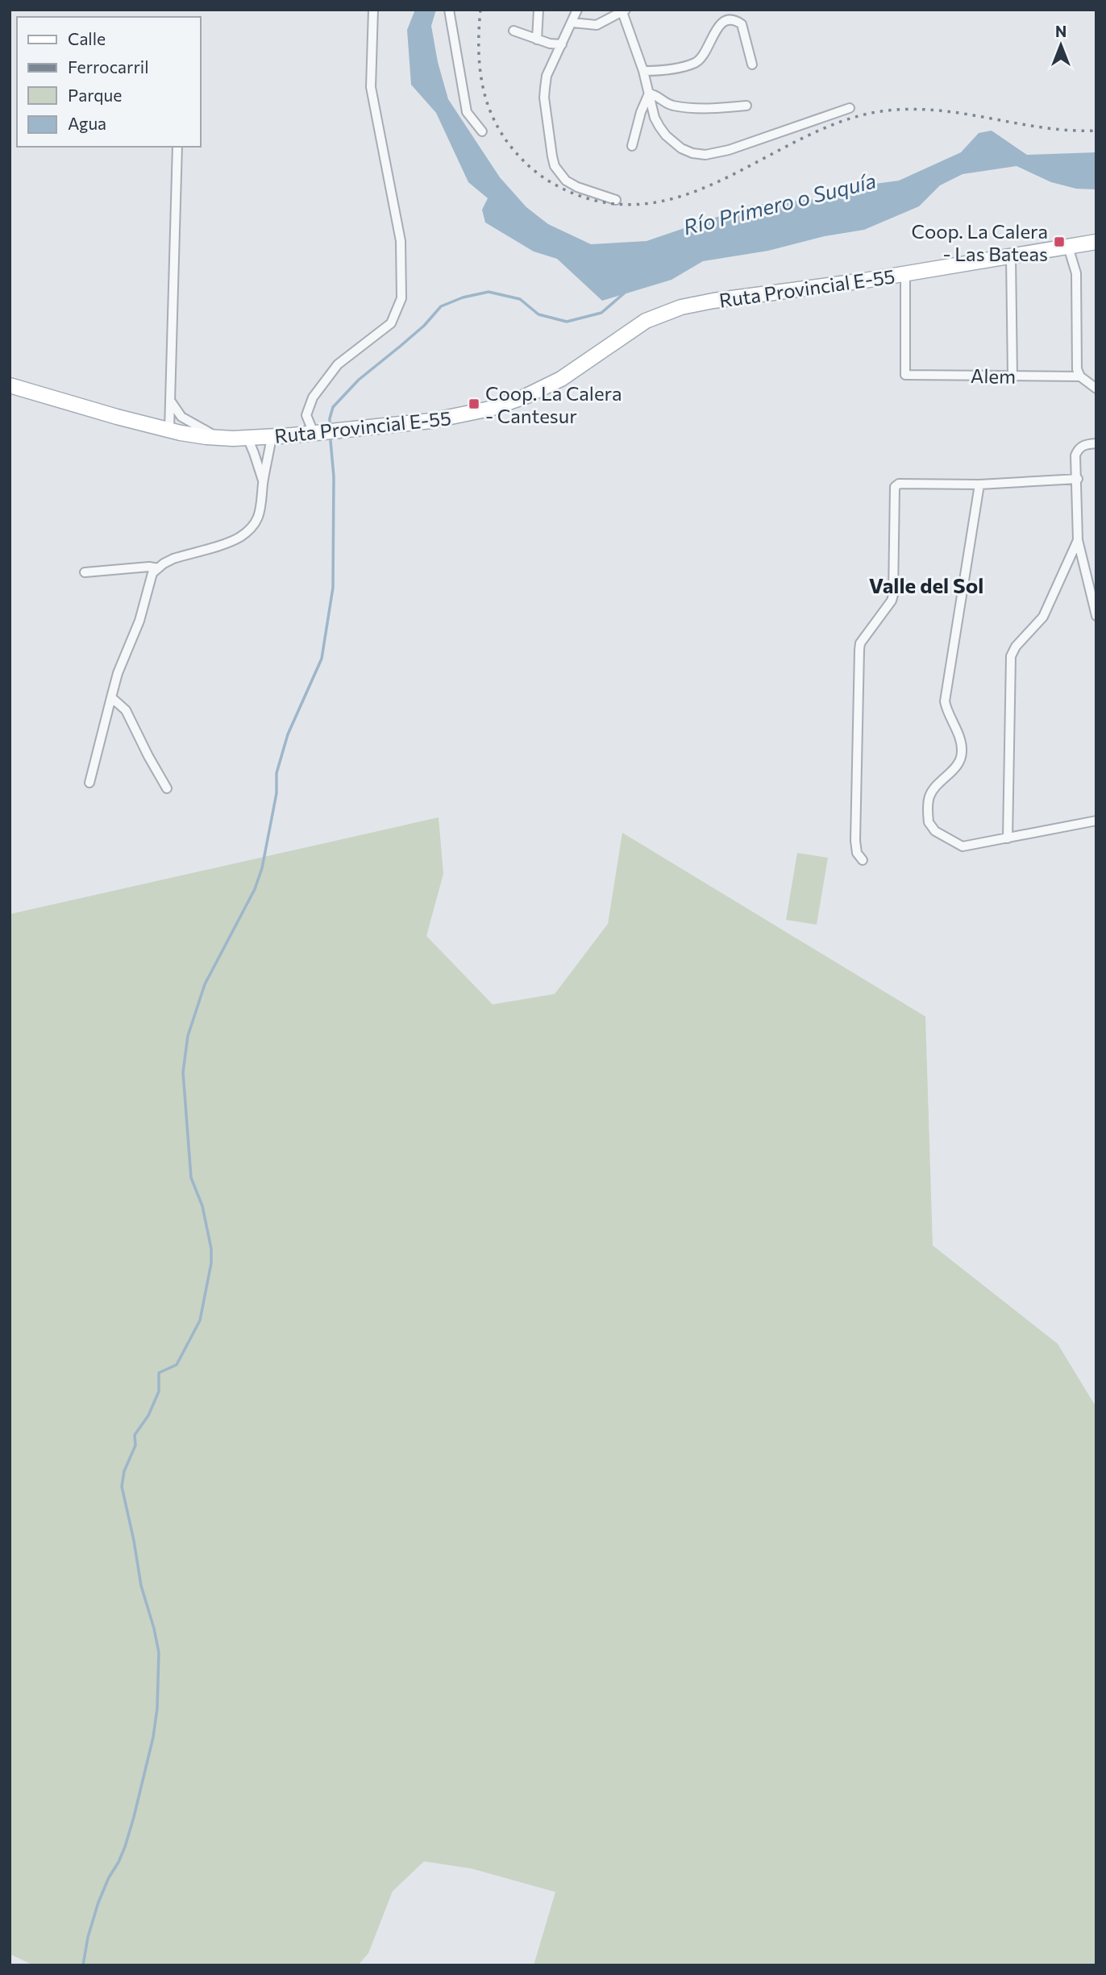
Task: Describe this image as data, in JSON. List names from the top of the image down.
{
  "streets": {
    "main road": ["Ruta Provincial E-55"],
    "street": ["Alem"]
  },
  "crossings": [
    ["Ruta Provincial E-55", "Alem"]
  ],
  "districts": ["Valle del Sol"],
  "water": ["Río Primero o Suquía"],
  "places": {
    "transit": ["Coop. La Calera - Las Bateas", "Coop. La Calera - Cantesur"]
  },
  "legend": [
    "Calle",
    "Ferrocarril",
    "Parque",
    "Agua"
  ],
  "north": "top"
}
